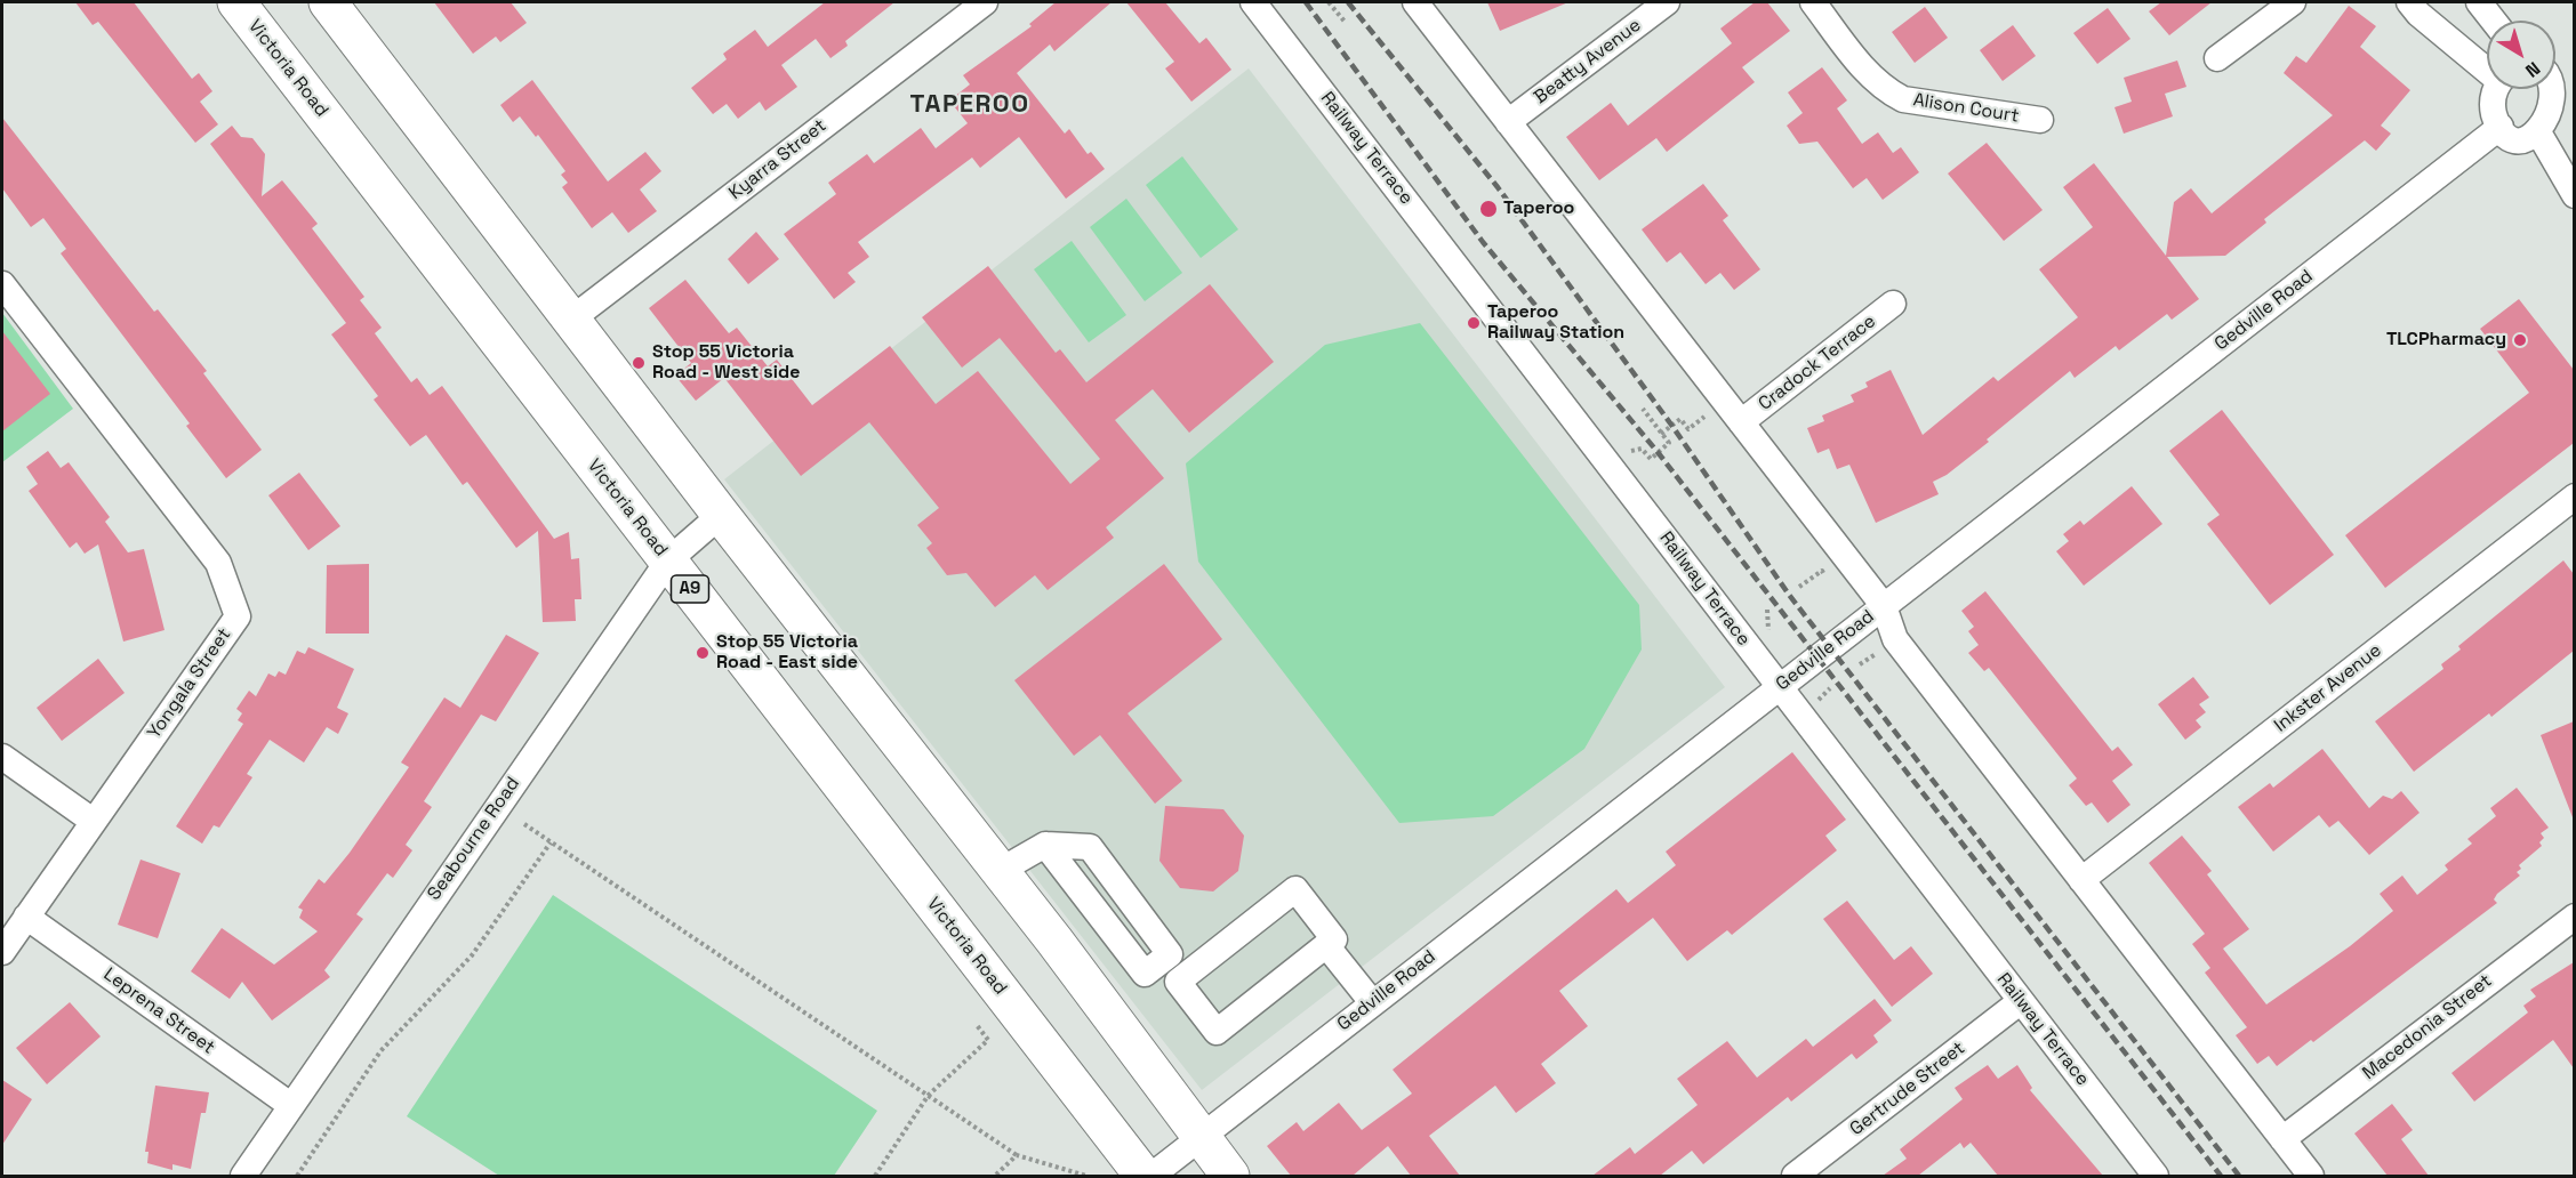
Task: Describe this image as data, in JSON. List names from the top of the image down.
{
  "streets": {
    "highway": ["Victoria Road", "A9"],
    "street": [
      "Beatty Avenue",
      "Alison Court",
      "Railway Terrace",
      "Kyarra Street",
      "Gedville Road",
      "Cradock Terrace",
      "Yongala Street",
      "Inkster Avenue",
      "Seabourne Road",
      "Leprena Street",
      "Macedonia Street",
      "Gertrude Street"
    ]
  },
  "crossings": [
    ["Victoria Road", "Seabourne Road"],
    ["Railway Terrace", "Gedville Road"],
    ["Railway Terrace", "Gertrude Street"],
    ["Yongala Street", "Leprena Street"],
    ["Seabourne Road", "Leprena Street"]
  ],
  "districts": ["TAPEROO"],
  "places": [
    "Taperoo",
    "Taperoo Railway Station",
    "TLCPharmacy",
    "Stop 55 Victoria Road - West side",
    "Stop 55 Victoria Road - East side"
  ],
  "north": "bottom right"
}
